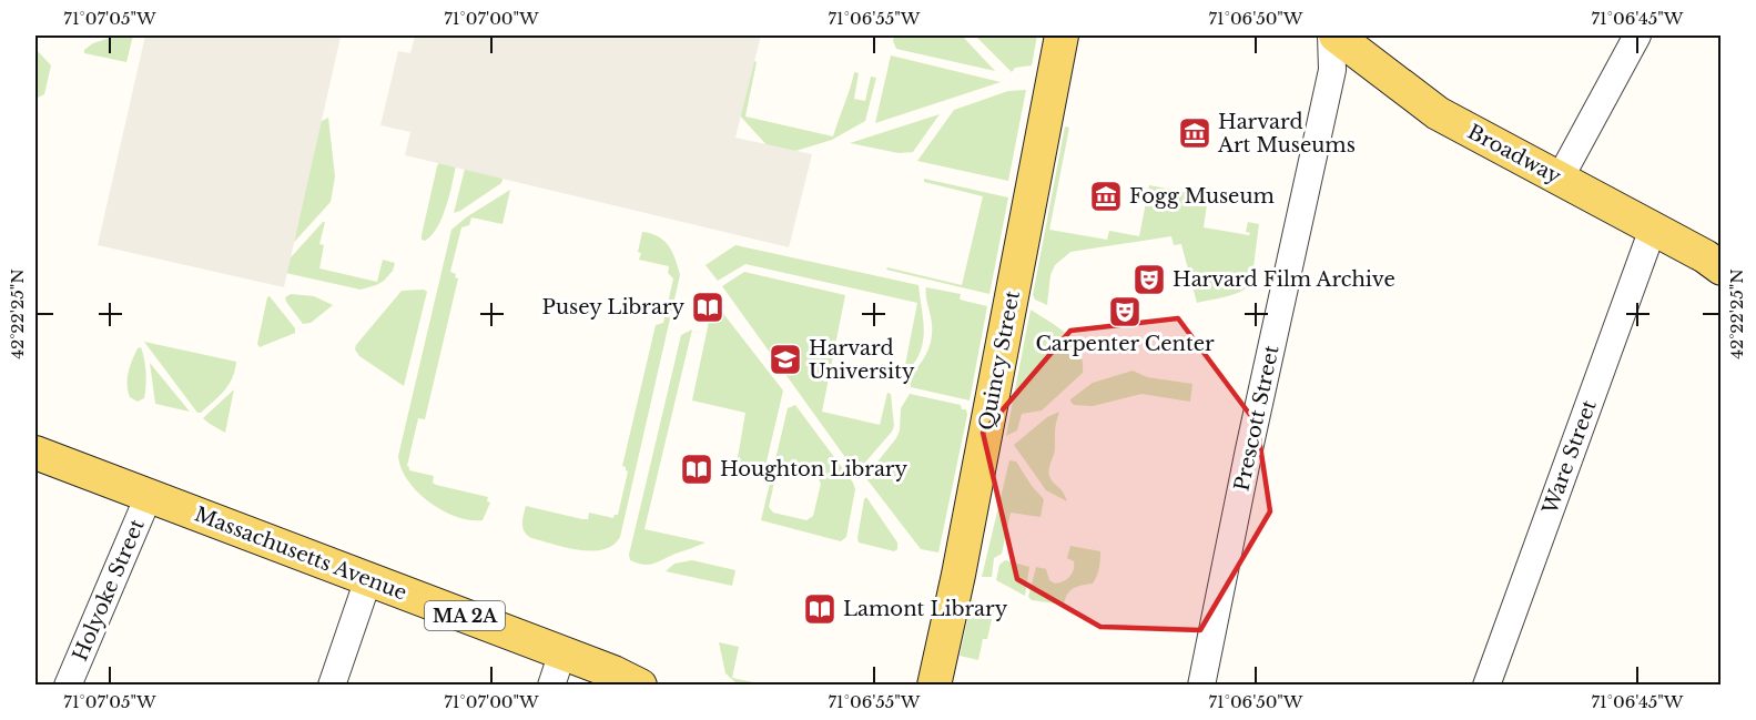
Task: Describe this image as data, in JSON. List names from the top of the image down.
{
  "streets": {
    "main road": [
      "Broadway",
      "Quincy Street",
      "Massachusetts Avenue",
      "MA 2A"
    ],
    "street": ["Prescott Street", "Ware Street", "Holyoke Street"]
  },
  "crossings": [
    ["Broadway", "Prescott Street"],
    ["Broadway", "Ware Street"],
    ["Massachusetts Avenue", "Holyoke Street"]
  ],
  "places": {
    "museum": ["Harvard Art Museums", "Fogg Museum"],
    "theatre": ["Harvard Film Archive", "Carpenter Center"],
    "library": ["Pusey Library", "Houghton Library", "Lamont Library"],
    "school or university": ["Harvard University"]
  },
  "coordinates": [
    "71°07'05\"W",
    "71°07'00\"W",
    "71°06'55\"W",
    "71°06'50\"W",
    "71°06'45\"W",
    "42°22'25\"N"
  ]
}
